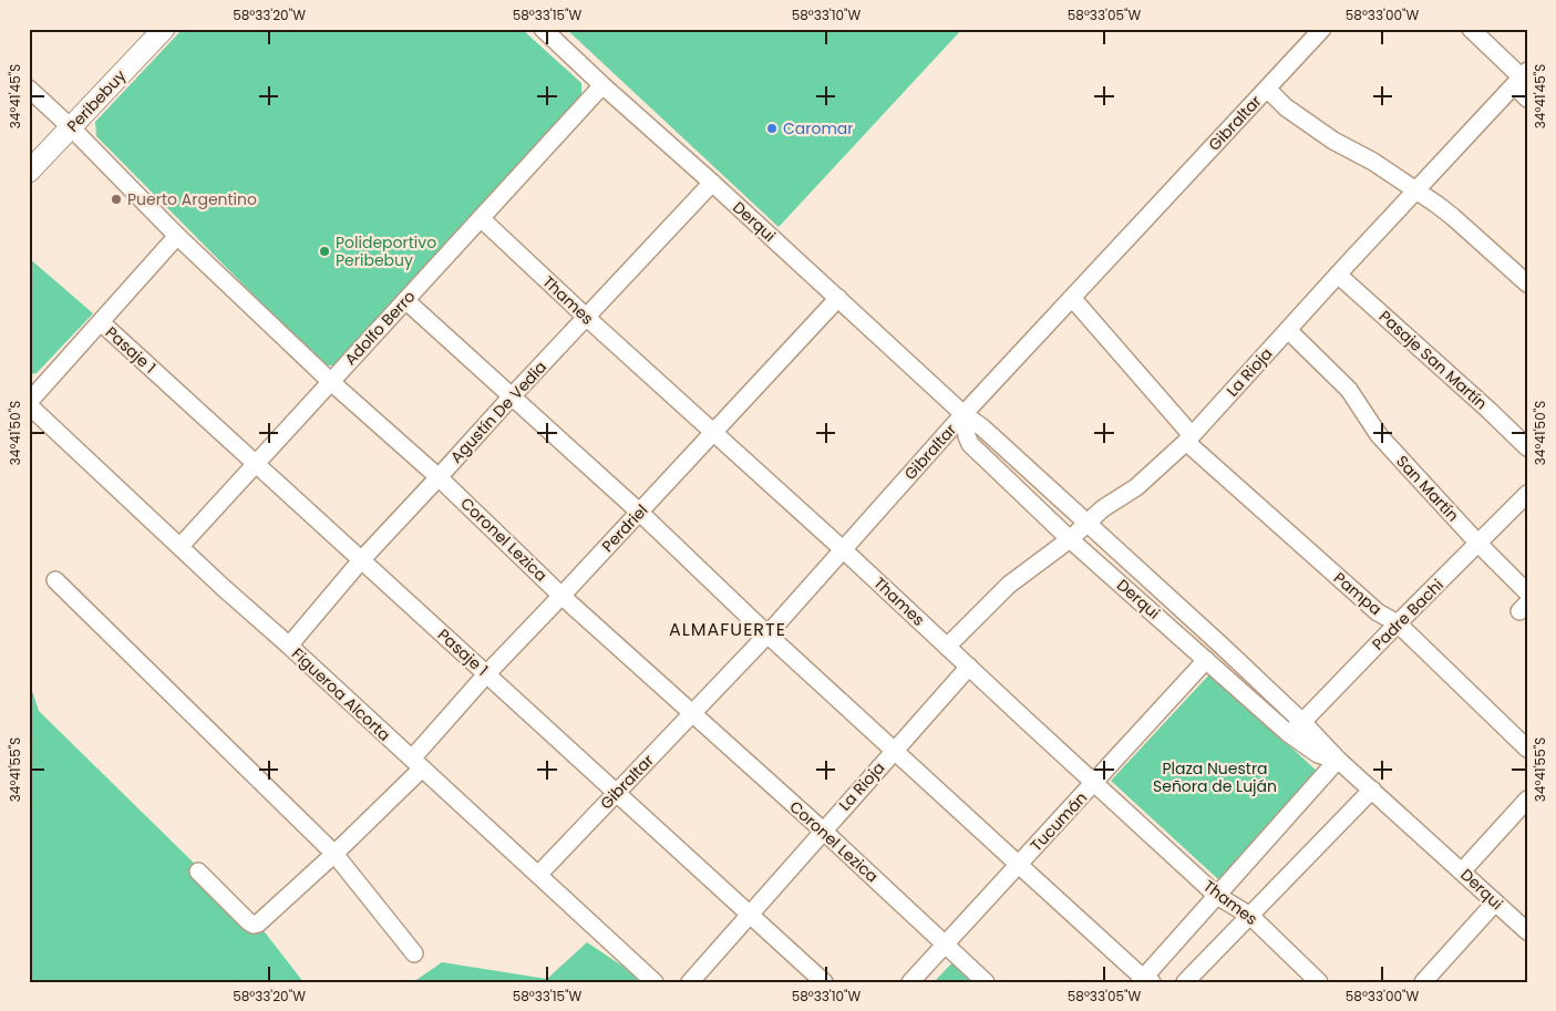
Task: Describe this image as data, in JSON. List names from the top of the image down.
{
  "streets": {
    "street": [
      "Peribebuy",
      "Gibraltar",
      "Derqui",
      "Thames",
      "Adolfo Berro",
      "Pasaje 1",
      "Pasaje San Martín",
      "La Rioja",
      "Agustín De Vedia",
      "San Martín",
      "Perdriel",
      "Coronel Lezica",
      "Pampa",
      "Padre Bachi",
      "Figueroa Alcorta",
      "Tucumán"
    ]
  },
  "crossings": [
    ["Peribebuy", "Coronel Lezica"],
    ["Gibraltar", "Derqui"],
    ["Gibraltar", "Thames"],
    ["Gibraltar", "Pasaje 1"],
    ["Gibraltar", "Coronel Lezica"],
    ["Gibraltar", "Pampa"],
    ["Gibraltar", "Figueroa Alcorta"],
    ["Derqui", "Adolfo Berro"],
    ["Derqui", "La Rioja"],
    ["Derqui", "Agustín De Vedia"],
    ["Derqui", "Perdriel"],
    ["Derqui", "Padre Bachi"],
    ["Derqui", "Tucumán"],
    ["Thames", "Adolfo Berro"],
    ["Thames", "La Rioja"],
    ["Thames", "Agustín De Vedia"],
    ["Thames", "Perdriel"],
    ["Thames", "Tucumán"],
    ["Adolfo Berro", "Pasaje 1"],
    ["Adolfo Berro", "Coronel Lezica"],
    ["Adolfo Berro", "Figueroa Alcorta"],
    ["Pasaje 1", "La Rioja"],
    ["Pasaje 1", "Agustín De Vedia"],
    ["Pasaje 1", "Perdriel"],
    ["Pasaje San Martín", "La Rioja"],
    ["La Rioja", "San Martín"],
    ["La Rioja", "Coronel Lezica"],
    ["La Rioja", "Pampa"],
    ["Agustín De Vedia", "Coronel Lezica"],
    ["Agustín De Vedia", "Figueroa Alcorta"],
    ["San Martín", "Padre Bachi"],
    ["Perdriel", "Coronel Lezica"],
    ["Perdriel", "Figueroa Alcorta"],
    ["Coronel Lezica", "Tucumán"],
    ["Pampa", "Padre Bachi"]
  ],
  "districts": ["ALMAFUERTE"],
  "parks": ["Plaza Nuestra Señora de Luján"],
  "places": ["Caromar", "Puerto Argentino", "Polideportivo Peribebuy"],
  "coordinates": [
    "58°33'20\"W",
    "58°33'15\"W",
    "58°33'10\"W",
    "58°33'05\"W",
    "58°33'00\"W",
    "34°41'45\"S",
    "34°41'50\"S",
    "34°41'55\"S"
  ]
}
